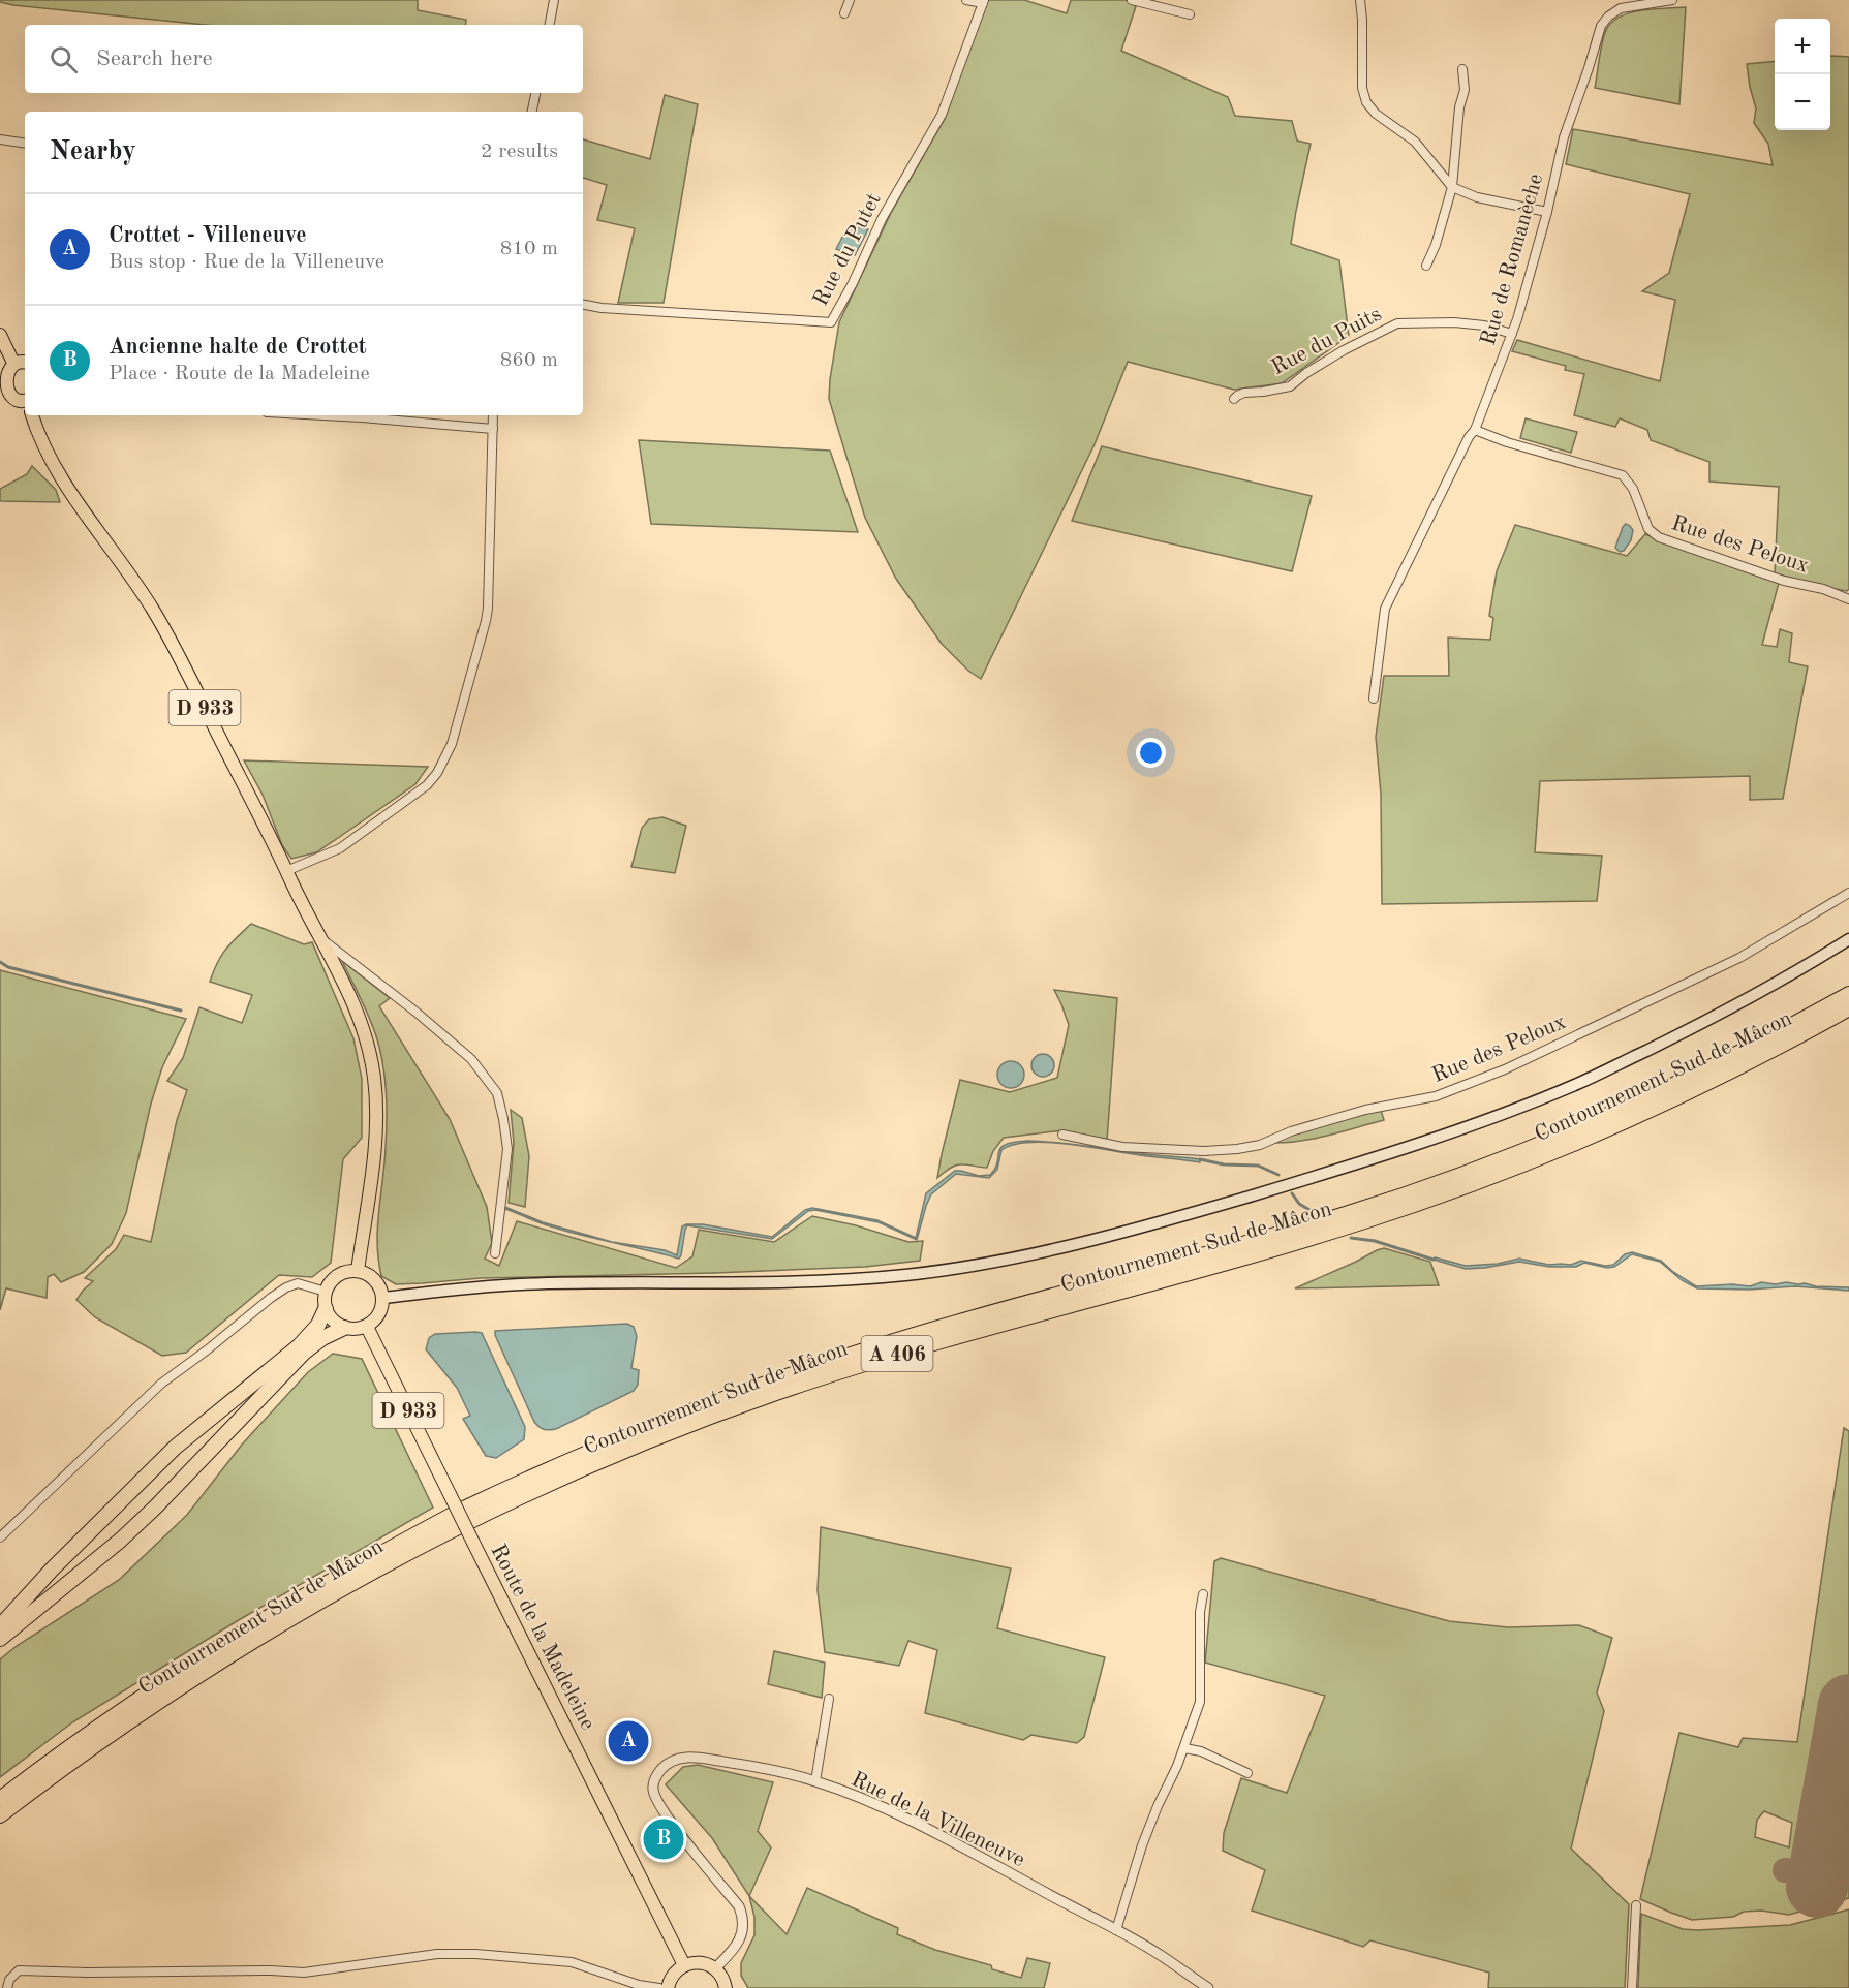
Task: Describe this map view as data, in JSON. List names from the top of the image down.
{
  "streets": {
    "highway": ["Contournement Sud de Mâcon", "A 406"],
    "main road": ["D 933", "Route de la Madeleine"],
    "street": [
      "Rue du Putet",
      "Rue de Romanèche",
      "Rue du Puits",
      "Rue des Peloux",
      "Rue de la Villeneuve"
    ]
  },
  "crossings": [
    ["Rue de Romanèche", "Rue du Puits"],
    ["Rue de Romanèche", "Rue des Peloux"],
    ["D 933", "Route de la Madeleine"]
  ],
  "page": {
    "map_buttons": ["+", "−"],
    "search": "Search here",
    "heading": ["Nearby", "2 results"],
    "list": [
      {
        "mark": "A",
        "name": "Crottet - Villeneuve",
        "note": "Bus stop · Rue de la Villeneuve",
        "value": "810 m"
      },
      {
        "mark": "B",
        "name": "Ancienne halte de Crottet",
        "note": "Place · Route de la Madeleine",
        "value": "860 m"
      }
    ],
    "pins": ["A", "B"]
  }
}
